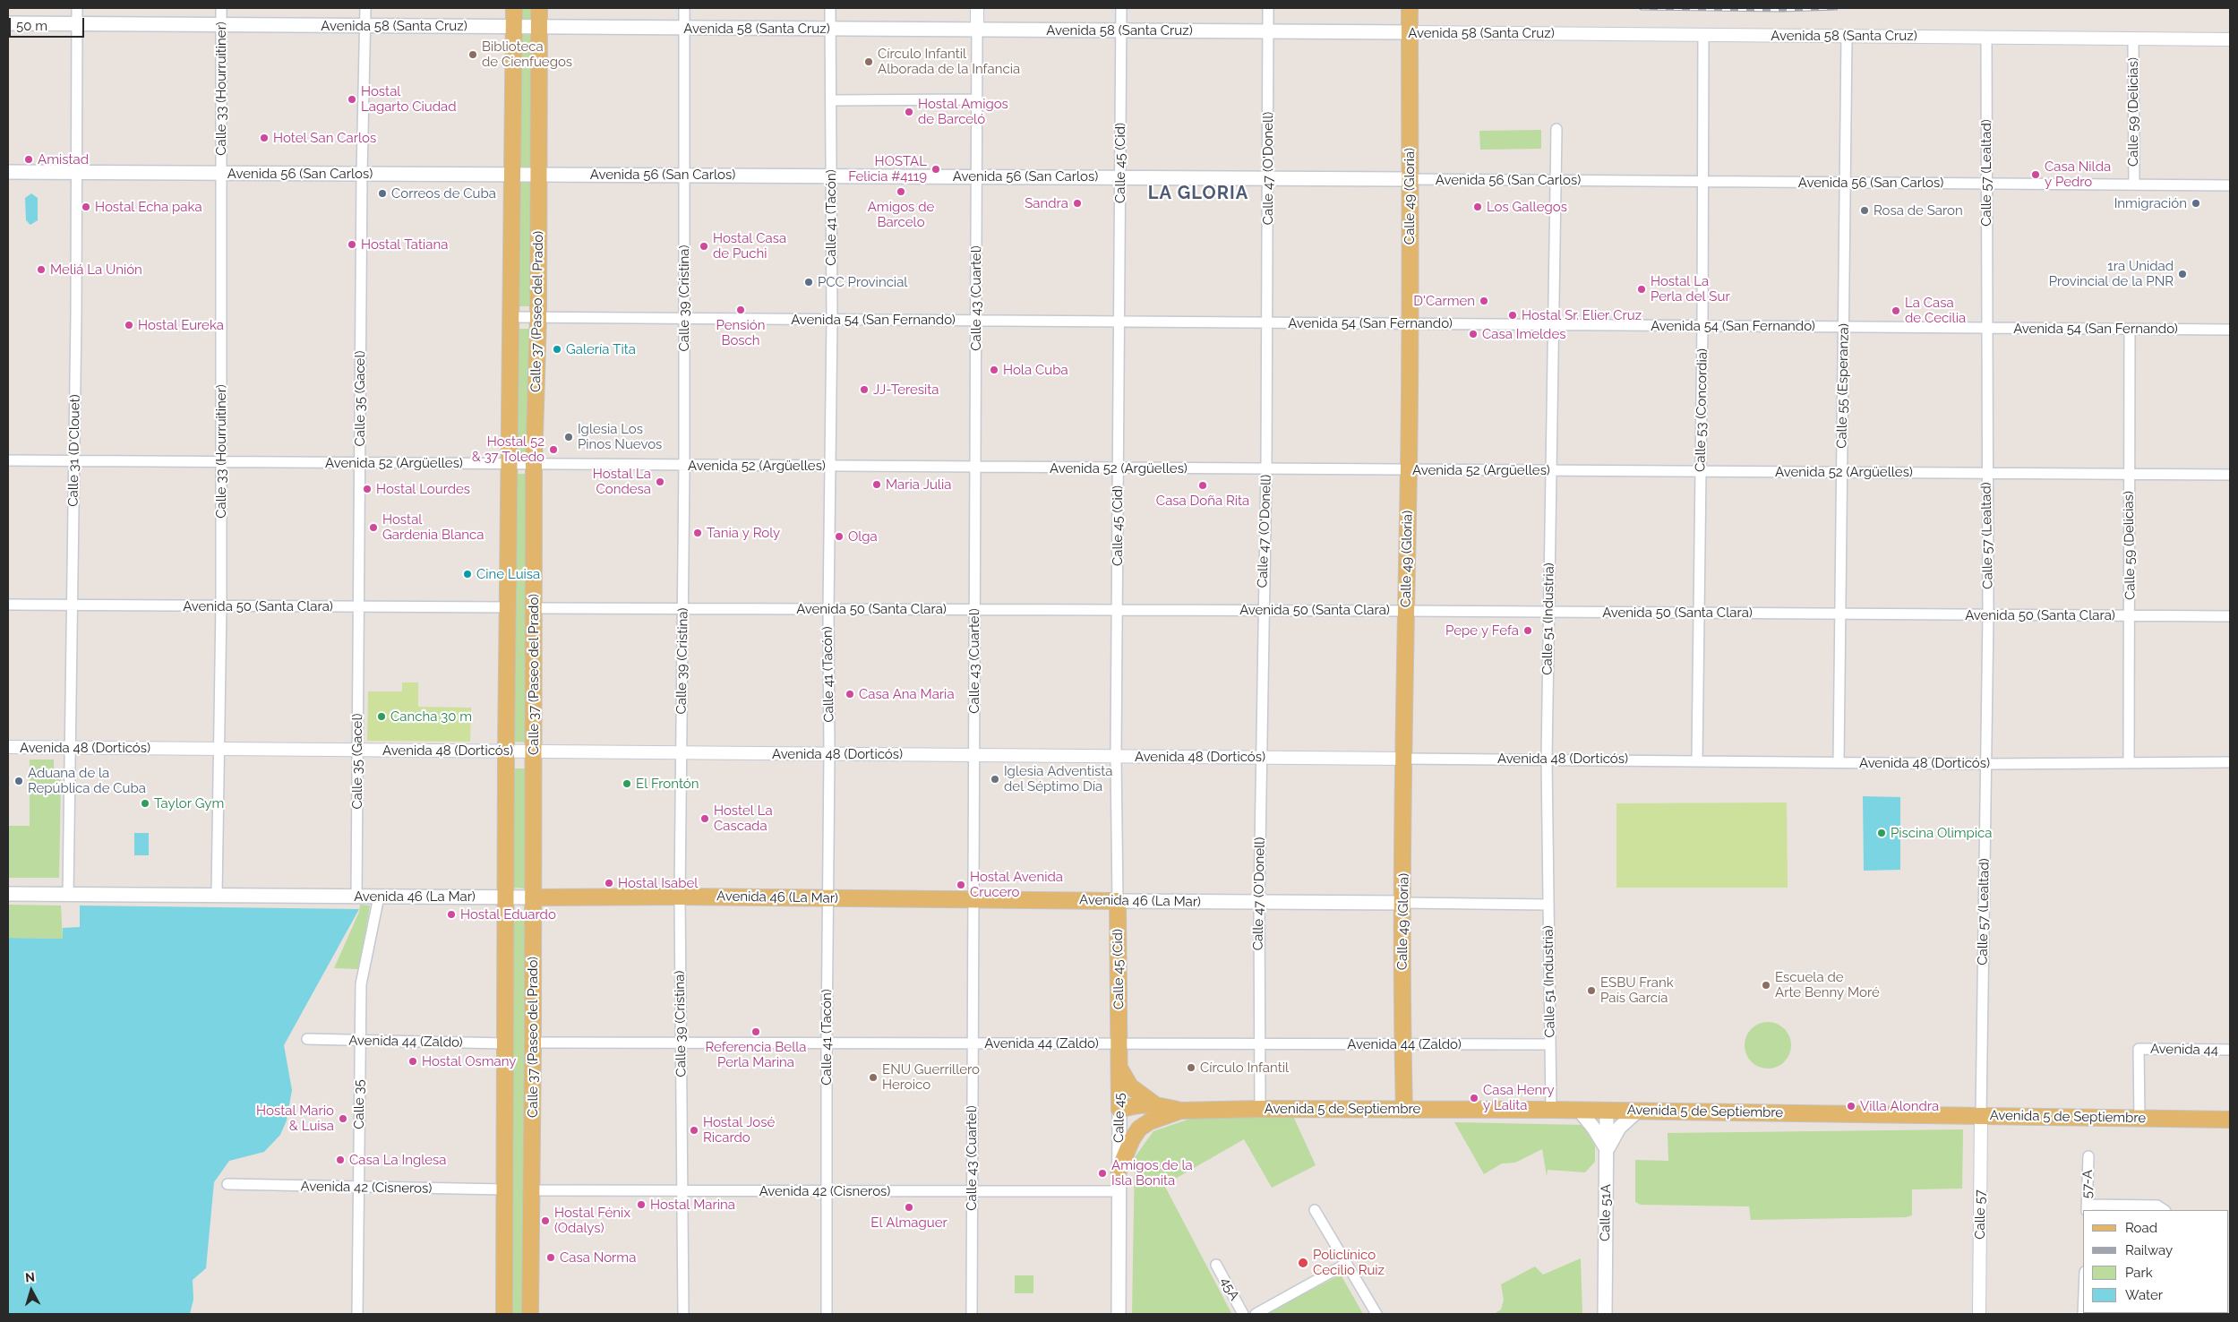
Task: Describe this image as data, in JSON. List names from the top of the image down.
{
  "streets": {
    "main road": [
      "Avenida 58 (Santa Cruz)",
      "Calle 45 (Cid)",
      "Avenida 56 (San Carlos)",
      "Calle 49 (Gloria)",
      "Calle 37 (Paseo del Prado)",
      "Avenida 46 (La Mar)",
      "Avenida 5 de Septiembre",
      "Calle 45",
      "Calle 51A"
    ],
    "street": [
      "Calle 33 (Hourruitiner)",
      "Calle 59 (Delicias)",
      "Calle 47 (O'Donell)",
      "Calle 57 (Lealtad)",
      "Calle 41 (Tacón)",
      "Calle 39 (Cristina)",
      "Calle 43 (Cuartel)",
      "Avenida 54 (San Fernando)",
      "Calle 55 (Esperanza)",
      "Calle 35 (Gacel)",
      "Calle 53 (Concordia)",
      "Calle 31 (D'Clouet)",
      "Avenida 52 (Argüelles)",
      "Avenida 50 (Santa Clara)",
      "Calle 51 (Industria)",
      "Avenida 48 (Dorticós)",
      "Avenida 44 (Zaldo)",
      "Avenida 44",
      "Calle 35",
      "57-A",
      "Avenida 42 (Cisneros)",
      "Calle 57",
      "45A"
    ]
  },
  "crossings": [
    ["Avenida 58 (Santa Cruz)", "Calle 33 (Hourruitiner)"],
    ["Avenida 58 (Santa Cruz)", "Calle 59 (Delicias)"],
    ["Avenida 58 (Santa Cruz)", "Calle 45 (Cid)"],
    ["Avenida 58 (Santa Cruz)", "Calle 47 (O'Donell)"],
    ["Avenida 58 (Santa Cruz)", "Calle 57 (Lealtad)"],
    ["Avenida 58 (Santa Cruz)", "Calle 49 (Gloria)"],
    ["Avenida 58 (Santa Cruz)", "Calle 41 (Tacón)"],
    ["Avenida 58 (Santa Cruz)", "Calle 39 (Cristina)"],
    ["Avenida 58 (Santa Cruz)", "Calle 43 (Cuartel)"],
    ["Avenida 58 (Santa Cruz)", "Calle 37 (Paseo del Prado)"],
    ["Avenida 58 (Santa Cruz)", "Calle 55 (Esperanza)"],
    ["Avenida 58 (Santa Cruz)", "Calle 35 (Gacel)"],
    ["Avenida 58 (Santa Cruz)", "Calle 53 (Concordia)"],
    ["Avenida 58 (Santa Cruz)", "Calle 31 (D'Clouet)"],
    ["Calle 33 (Hourruitiner)", "Avenida 56 (San Carlos)"],
    ["Calle 33 (Hourruitiner)", "Avenida 52 (Argüelles)"],
    ["Calle 33 (Hourruitiner)", "Avenida 50 (Santa Clara)"],
    ["Calle 33 (Hourruitiner)", "Avenida 48 (Dorticós)"],
    ["Calle 33 (Hourruitiner)", "Avenida 46 (La Mar)"],
    ["Calle 59 (Delicias)", "Avenida 56 (San Carlos)"],
    ["Calle 59 (Delicias)", "Avenida 54 (San Fernando)"],
    ["Calle 59 (Delicias)", "Avenida 52 (Argüelles)"],
    ["Calle 59 (Delicias)", "Avenida 50 (Santa Clara)"],
    ["Calle 59 (Delicias)", "Avenida 48 (Dorticós)"],
    ["Calle 45 (Cid)", "Avenida 56 (San Carlos)"],
    ["Calle 45 (Cid)", "Avenida 54 (San Fernando)"],
    ["Calle 45 (Cid)", "Avenida 52 (Argüelles)"],
    ["Calle 45 (Cid)", "Avenida 50 (Santa Clara)"],
    ["Calle 45 (Cid)", "Avenida 48 (Dorticós)"],
    ["Calle 45 (Cid)", "Avenida 46 (La Mar)"],
    ["Calle 45 (Cid)", "Avenida 44 (Zaldo)"],
    ["Calle 45 (Cid)", "Calle 45"],
    ["Calle 47 (O'Donell)", "Avenida 56 (San Carlos)"],
    ["Calle 47 (O'Donell)", "Avenida 54 (San Fernando)"],
    ["Calle 47 (O'Donell)", "Avenida 52 (Argüelles)"],
    ["Calle 47 (O'Donell)", "Avenida 50 (Santa Clara)"],
    ["Calle 47 (O'Donell)", "Avenida 48 (Dorticós)"],
    ["Calle 47 (O'Donell)", "Avenida 46 (La Mar)"],
    ["Calle 47 (O'Donell)", "Avenida 44 (Zaldo)"],
    ["Calle 47 (O'Donell)", "Avenida 5 de Septiembre"],
    ["Calle 57 (Lealtad)", "Avenida 56 (San Carlos)"],
    ["Calle 57 (Lealtad)", "Avenida 54 (San Fernando)"],
    ["Calle 57 (Lealtad)", "Avenida 52 (Argüelles)"],
    ["Calle 57 (Lealtad)", "Avenida 50 (Santa Clara)"],
    ["Calle 57 (Lealtad)", "Avenida 48 (Dorticós)"],
    ["Calle 57 (Lealtad)", "Avenida 5 de Septiembre"],
    ["Calle 57 (Lealtad)", "Calle 57"],
    ["Avenida 56 (San Carlos)", "Calle 49 (Gloria)"],
    ["Avenida 56 (San Carlos)", "Calle 41 (Tacón)"],
    ["Avenida 56 (San Carlos)", "Calle 39 (Cristina)"],
    ["Avenida 56 (San Carlos)", "Calle 43 (Cuartel)"],
    ["Avenida 56 (San Carlos)", "Calle 37 (Paseo del Prado)"],
    ["Avenida 56 (San Carlos)", "Calle 55 (Esperanza)"],
    ["Avenida 56 (San Carlos)", "Calle 35 (Gacel)"],
    ["Avenida 56 (San Carlos)", "Calle 53 (Concordia)"],
    ["Avenida 56 (San Carlos)", "Calle 31 (D'Clouet)"],
    ["Avenida 56 (San Carlos)", "Calle 51 (Industria)"],
    ["Calle 49 (Gloria)", "Avenida 54 (San Fernando)"],
    ["Calle 49 (Gloria)", "Avenida 52 (Argüelles)"],
    ["Calle 49 (Gloria)", "Avenida 50 (Santa Clara)"],
    ["Calle 49 (Gloria)", "Avenida 48 (Dorticós)"],
    ["Calle 49 (Gloria)", "Avenida 46 (La Mar)"],
    ["Calle 49 (Gloria)", "Avenida 44 (Zaldo)"],
    ["Calle 49 (Gloria)", "Avenida 5 de Septiembre"],
    ["Calle 41 (Tacón)", "Avenida 54 (San Fernando)"],
    ["Calle 41 (Tacón)", "Avenida 52 (Argüelles)"],
    ["Calle 41 (Tacón)", "Avenida 50 (Santa Clara)"],
    ["Calle 41 (Tacón)", "Avenida 48 (Dorticós)"],
    ["Calle 41 (Tacón)", "Avenida 46 (La Mar)"],
    ["Calle 41 (Tacón)", "Avenida 44 (Zaldo)"],
    ["Calle 41 (Tacón)", "Avenida 42 (Cisneros)"],
    ["Calle 39 (Cristina)", "Avenida 54 (San Fernando)"],
    ["Calle 39 (Cristina)", "Avenida 52 (Argüelles)"],
    ["Calle 39 (Cristina)", "Avenida 50 (Santa Clara)"],
    ["Calle 39 (Cristina)", "Avenida 48 (Dorticós)"],
    ["Calle 39 (Cristina)", "Avenida 46 (La Mar)"],
    ["Calle 39 (Cristina)", "Avenida 44 (Zaldo)"],
    ["Calle 39 (Cristina)", "Avenida 42 (Cisneros)"],
    ["Calle 43 (Cuartel)", "Avenida 54 (San Fernando)"],
    ["Calle 43 (Cuartel)", "Avenida 52 (Argüelles)"],
    ["Calle 43 (Cuartel)", "Avenida 50 (Santa Clara)"],
    ["Calle 43 (Cuartel)", "Avenida 48 (Dorticós)"],
    ["Calle 43 (Cuartel)", "Avenida 46 (La Mar)"],
    ["Calle 43 (Cuartel)", "Avenida 44 (Zaldo)"],
    ["Calle 43 (Cuartel)", "Avenida 42 (Cisneros)"],
    ["Calle 37 (Paseo del Prado)", "Avenida 54 (San Fernando)"],
    ["Calle 37 (Paseo del Prado)", "Avenida 52 (Argüelles)"],
    ["Calle 37 (Paseo del Prado)", "Avenida 50 (Santa Clara)"],
    ["Calle 37 (Paseo del Prado)", "Avenida 48 (Dorticós)"],
    ["Calle 37 (Paseo del Prado)", "Avenida 46 (La Mar)"],
    ["Calle 37 (Paseo del Prado)", "Avenida 44 (Zaldo)"],
    ["Calle 37 (Paseo del Prado)", "Avenida 42 (Cisneros)"],
    ["Avenida 54 (San Fernando)", "Calle 55 (Esperanza)"],
    ["Avenida 54 (San Fernando)", "Calle 53 (Concordia)"],
    ["Avenida 54 (San Fernando)", "Calle 51 (Industria)"],
    ["Calle 55 (Esperanza)", "Avenida 52 (Argüelles)"],
    ["Calle 55 (Esperanza)", "Avenida 50 (Santa Clara)"],
    ["Calle 55 (Esperanza)", "Avenida 48 (Dorticós)"],
    ["Calle 35 (Gacel)", "Avenida 52 (Argüelles)"],
    ["Calle 35 (Gacel)", "Avenida 50 (Santa Clara)"],
    ["Calle 35 (Gacel)", "Avenida 48 (Dorticós)"],
    ["Calle 35 (Gacel)", "Avenida 46 (La Mar)"],
    ["Calle 53 (Concordia)", "Avenida 52 (Argüelles)"],
    ["Calle 53 (Concordia)", "Avenida 50 (Santa Clara)"],
    ["Calle 53 (Concordia)", "Avenida 48 (Dorticós)"],
    ["Calle 31 (D'Clouet)", "Avenida 52 (Argüelles)"],
    ["Calle 31 (D'Clouet)", "Avenida 50 (Santa Clara)"],
    ["Calle 31 (D'Clouet)", "Avenida 48 (Dorticós)"],
    ["Calle 31 (D'Clouet)", "Avenida 46 (La Mar)"],
    ["Avenida 52 (Argüelles)", "Calle 51 (Industria)"],
    ["Avenida 50 (Santa Clara)", "Calle 51 (Industria)"],
    ["Calle 51 (Industria)", "Avenida 48 (Dorticós)"],
    ["Calle 51 (Industria)", "Avenida 46 (La Mar)"],
    ["Calle 51 (Industria)", "Avenida 44 (Zaldo)"],
    ["Calle 51 (Industria)", "Avenida 5 de Septiembre"],
    ["Avenida 46 (La Mar)", "Calle 35"],
    ["Avenida 44 (Zaldo)", "Calle 35"],
    ["Avenida 44 (Zaldo)", "Calle 45"],
    ["Avenida 44", "Avenida 5 de Septiembre"],
    ["Calle 35", "Avenida 42 (Cisneros)"],
    ["Avenida 5 de Septiembre", "Calle 45"],
    ["Avenida 5 de Septiembre", "Calle 51A"],
    ["Avenida 5 de Septiembre", "Calle 57"],
    ["Calle 45", "Avenida 42 (Cisneros)"]
  ],
  "districts": ["LA GLORIA"],
  "places": [
    "Biblioteca de Cienfuegos",
    "Círculo Infantil Alborada de la Infancia",
    "Hostal Lagarto Ciudad",
    "Hostal Amigos de Barceló",
    "Hotel San Carlos",
    "Amistad",
    "HOSTAL Felicia #4119",
    "Casa Nilda y Pedro",
    "Amigos de Barcelo",
    "Correos de Cuba",
    "Sandra",
    "Inmigración",
    "Hostal Echa paka",
    "Los Gallegos",
    "Rosa de Saron",
    "Hostal Tatiana",
    "Hostal Casa de Puchi",
    "Meliá La Unión",
    "1ra Unidad Provincial de la PNR",
    "PCC Provincial",
    "Hostal La Perla del Sur",
    "D'Carmen",
    "Pensión Bosch",
    "La Casa de Cecilia",
    "Hostal Sr. Elier Cruz",
    "Hostal Eureka",
    "Casa Imeldes",
    "Galería Tita",
    "Hola Cuba",
    "JJ-Teresita",
    "Iglesia Los Pinos Nuevos",
    "Hostal 52 & 37 Toledo",
    "Hostal La Condesa",
    "Maria Julia",
    "Casa Doña Rita",
    "Hostal Lourdes",
    "Hostal Gardenia Blanca",
    "Tania y Roly",
    "Olga",
    "Cine Luisa",
    "Pepe y Fefa",
    "Casa Ana Maria",
    "Cancha 30 m",
    "Iglesia Adventista del Séptimo Día",
    "Aduana de la República de Cuba",
    "El Frontón",
    "Taylor Gym",
    "Hostel La Cascada",
    "Piscina Olimpica",
    "Hostal Isabel",
    "Hostal Avenida Crucero",
    "Hostal Eduardo",
    "Escuela de Arte Benny Moré",
    "ESBU Frank País García",
    "Referencia Bella Perla Marina",
    "Hostal Osmany",
    "Círculo Infantil",
    "ENU Guerrillero Heroico",
    "Casa Henry y Lalita",
    "Villa Alondra",
    "Hostal Mario & Luisa",
    "Hostal José Ricardo",
    "Casa La Inglesa",
    "Amigos de la Isla Bonita",
    "Hostal Marina",
    "El Almaguer",
    "Hostal Fénix (Odalys)",
    "Casa Norma",
    "Policlínico Cecilio Ruiz"
  ],
  "legend": [
    "Road",
    "Railway",
    "Park",
    "Water"
  ],
  "scale_bar": "50 m",
  "north": "top"
}
